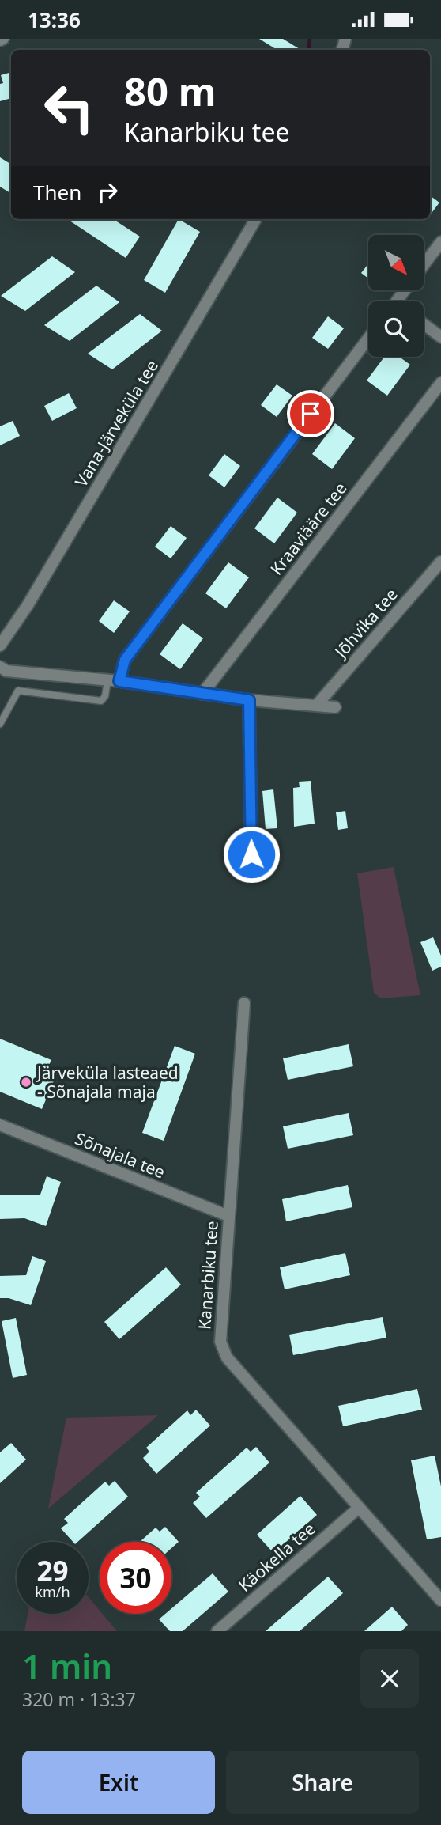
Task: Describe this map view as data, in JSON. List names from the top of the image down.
{
  "streets": {
    "street": [
      "Vana-Järveküla tee",
      "Kraaviääre tee",
      "Jõhvika tee",
      "Sõnajala tee",
      "Kanarbiku tee",
      "Käokella tee"
    ]
  },
  "crossings": [
    ["Sõnajala tee", "Kanarbiku tee"],
    ["Kanarbiku tee", "Käokella tee"]
  ],
  "places": ["Järveküla lasteaed - Sõnajala maja"],
  "north": "bottom right",
  "page": {
    "status": "13:36",
    "turn": ["80 m", "Kanarbiku tee"],
    "then": "Then",
    "speed": "29 km/h",
    "limit": "30",
    "heading": ["1 min", "320 m · 13:37"],
    "buttons": ["Exit", "Share"]
  }
}
